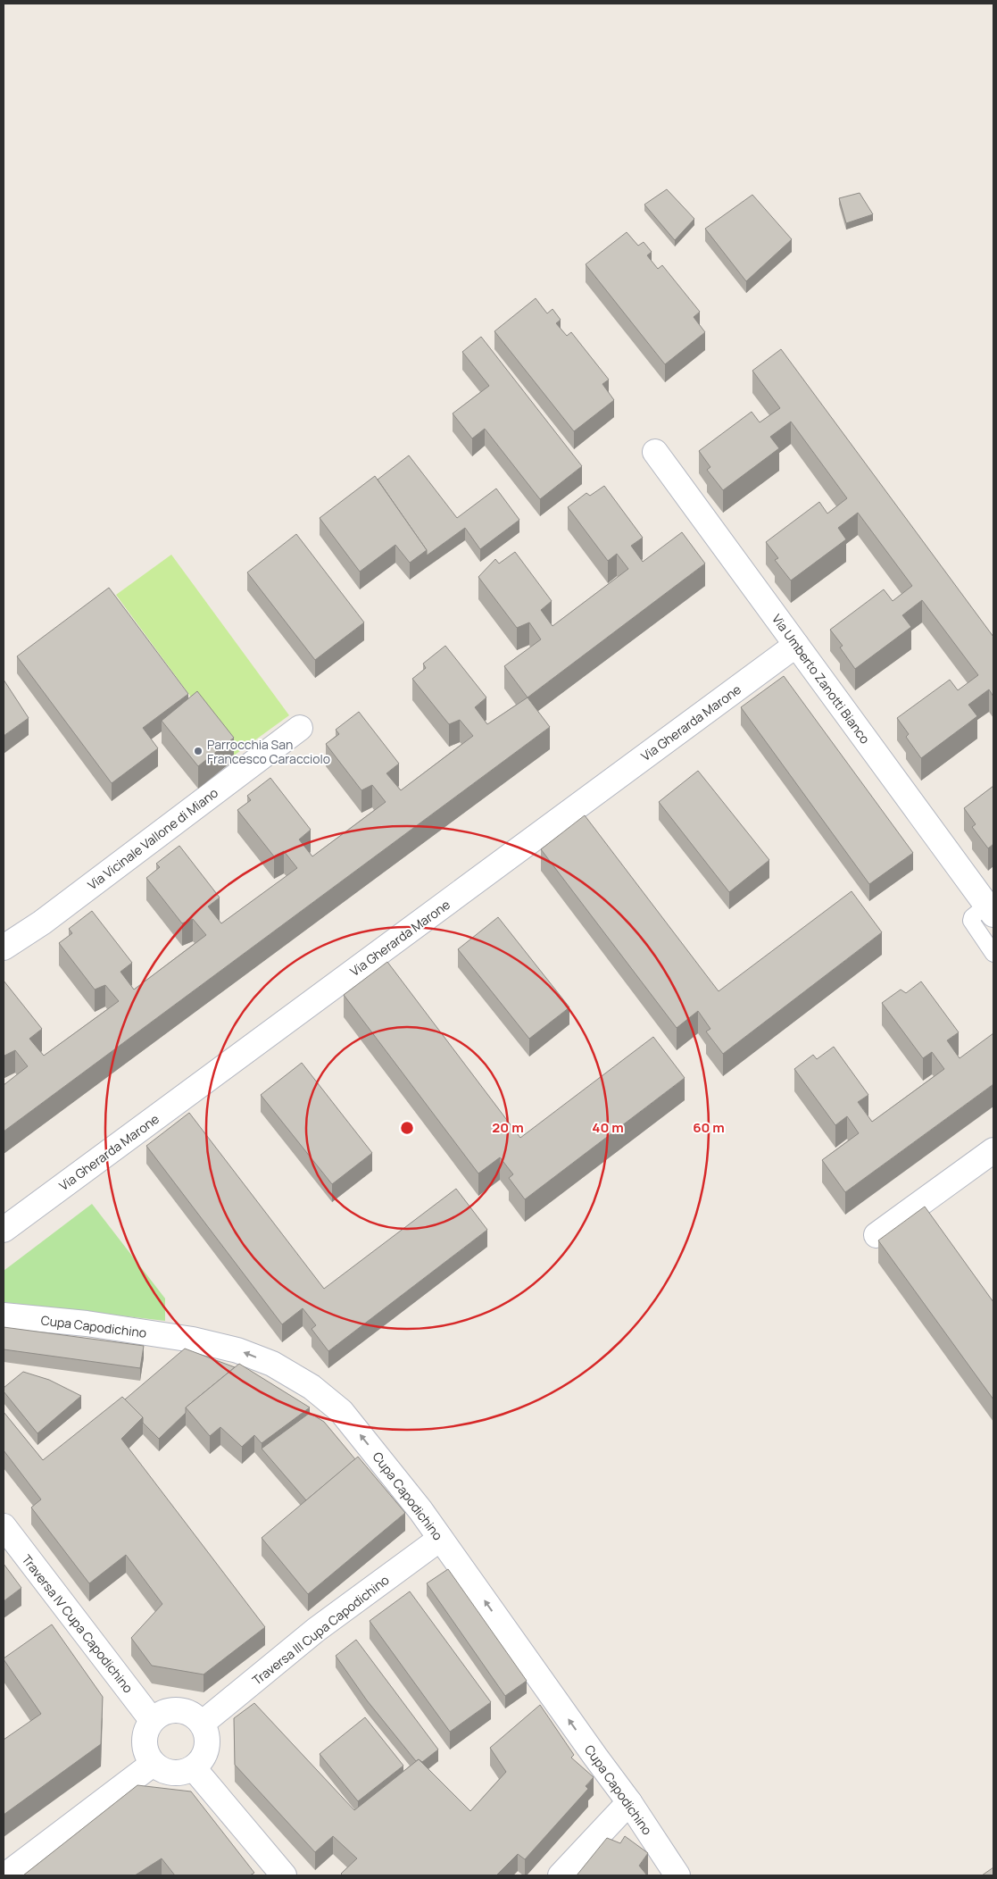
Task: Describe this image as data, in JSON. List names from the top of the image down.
{
  "streets": {
    "street": [
      "Via Umberto Zanotti Bianco",
      "Via Gherarda Marone",
      "Via Vicinale Vallone di Miano",
      "Cupa Capodichino",
      "Traversa IV Cupa Capodichino",
      "Traversa III Cupa Capodichino"
    ]
  },
  "crossings": [
    ["Via Umberto Zanotti Bianco", "Via Gherarda Marone"],
    ["Cupa Capodichino", "Traversa III Cupa Capodichino"],
    ["Traversa IV Cupa Capodichino", "Traversa III Cupa Capodichino"]
  ],
  "one_way": ["Cupa Capodichino"],
  "places": ["Parrocchia San Francesco Caracciolo"],
  "rings": ["20 m", "40 m", "60 m"]
}
